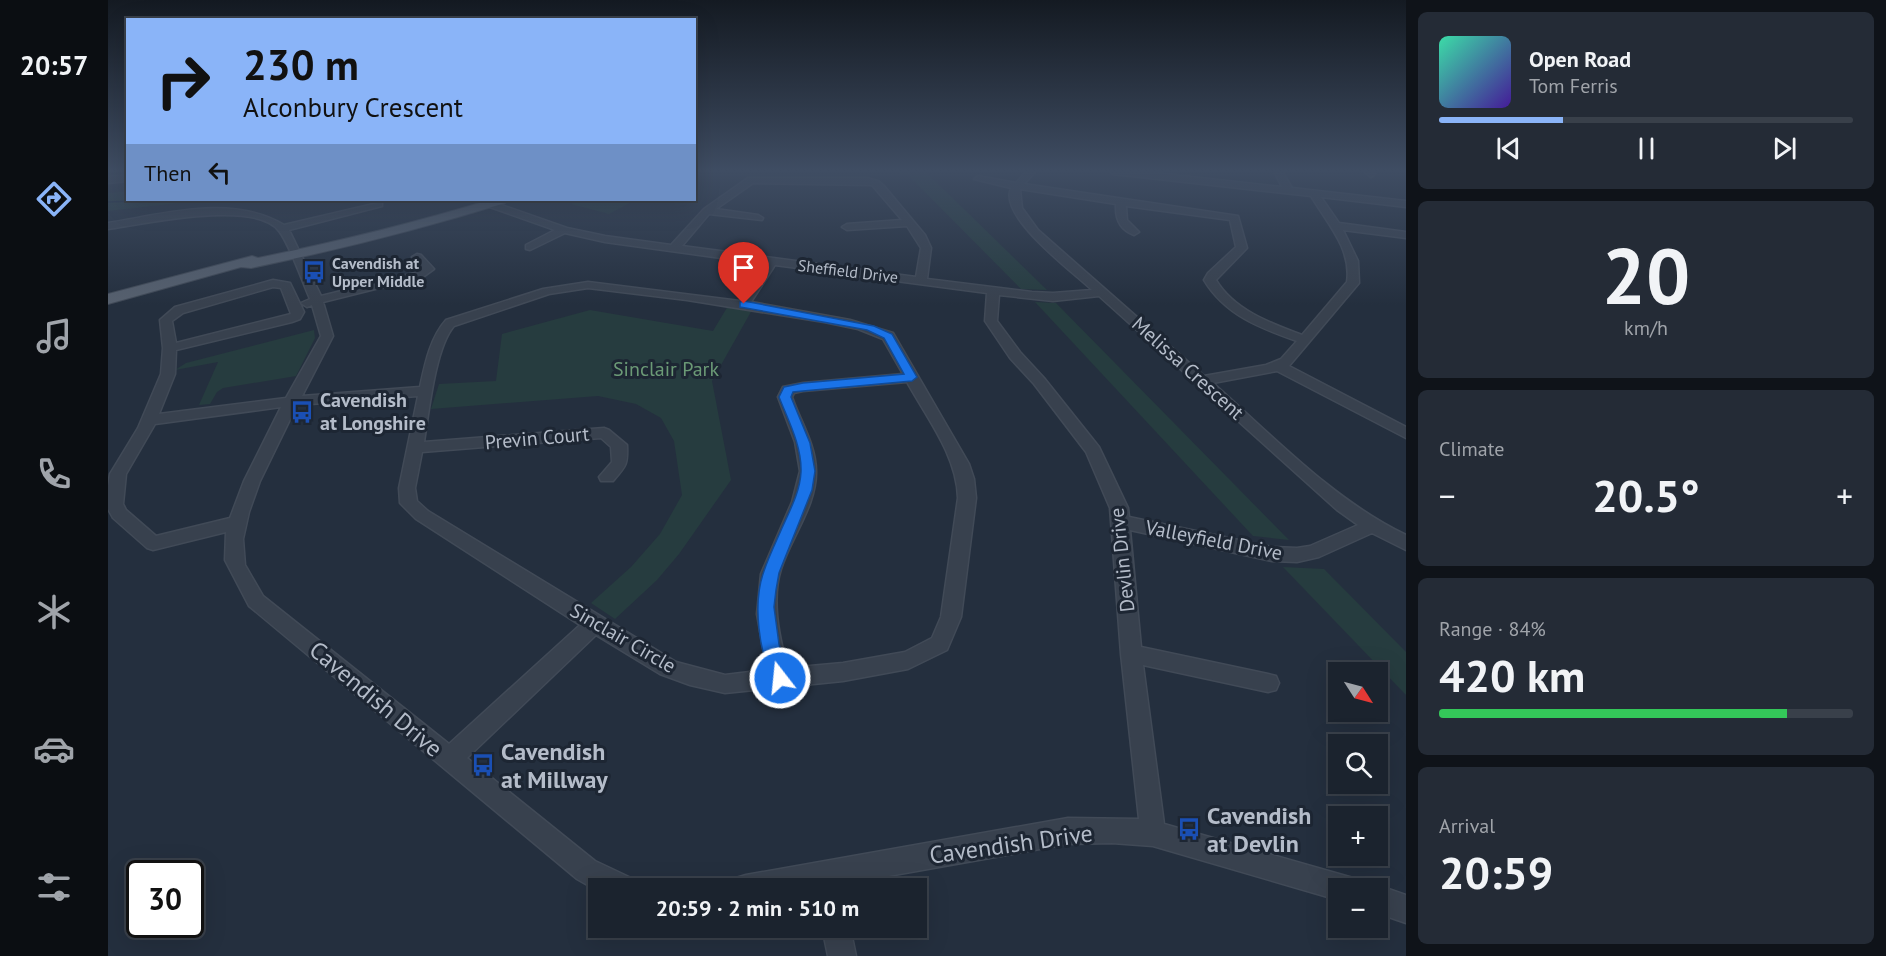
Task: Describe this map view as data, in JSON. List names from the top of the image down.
{
  "streets": {
    "street": [
      "Sheffield Drive",
      "Melissa Crescent",
      "Previn Court",
      "Valleyfield Drive",
      "Devlin Drive",
      "Sinclair Circle",
      "Cavendish Drive"
    ]
  },
  "crossings": [
    ["Sheffield Drive", "Melissa Crescent"],
    ["Sheffield Drive", "Devlin Drive"],
    ["Melissa Crescent", "Valleyfield Drive"],
    ["Previn Court", "Sinclair Circle"],
    ["Valleyfield Drive", "Devlin Drive"],
    ["Devlin Drive", "Cavendish Drive"]
  ],
  "parks": ["Sinclair Park"],
  "places": {
    "bus stop": [
      "Cavendish at Upper Middle",
      "Cavendish at Longshire",
      "Cavendish at Millway",
      "Cavendish at Devlin"
    ]
  },
  "north": "bottom right",
  "page": {
    "tabs": "20:57",
    "turn": ["230 m", "Alconbury Crescent"],
    "song": ["Open Road", "Tom Ferris"],
    "then": "Then",
    "tile": [
      ["20", "km/h"],
      "Climate",
      ["Range · 84%", "420 km"],
      ["Arrival", "20:59"]
    ],
    "heat": ["−", "20.5°", "+"],
    "map_buttons": ["+", "−"],
    "limit": "30",
    "trip": "20:59 · 2 min · 510 m"
  }
}
